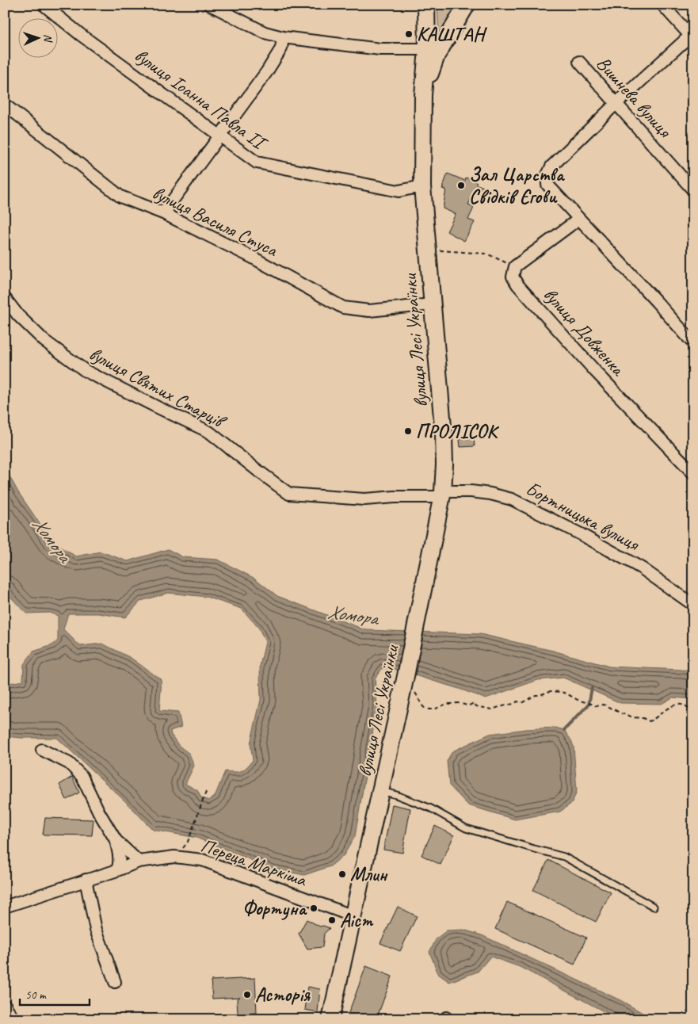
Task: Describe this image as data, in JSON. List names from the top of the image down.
{
  "streets": {
    "main road": ["вулиця Лесі Українки"],
    "street": [
      "Вишнева вулиця",
      "вулиця Іоанна Павла II",
      "вулиця Василя Стуса",
      "вулиця Довженка",
      "вулиця Святих Старців",
      "Бортницька вулиця",
      "Переца Маркіша"
    ]
  },
  "crossings": [
    ["вулиця Іоанна Павла II", "вулиця Лесі Українки"],
    ["вулиця Василя Стуса", "вулиця Лесі Українки"],
    ["вулиця Лесі Українки", "вулиця Святих Старців"],
    ["вулиця Лесі Українки", "Бортницька вулиця"],
    ["вулиця Лесі Українки", "Переца Маркіша"],
    ["вулиця Святих Старців", "Бортницька вулиця"]
  ],
  "water": ["Хомора"],
  "places": [
    "КАШТАН",
    "Зал Царства Свідків Єгови",
    "ПРОЛІСОК",
    "Млин",
    "Фортуна",
    "Аіст",
    "Асторія"
  ],
  "scale_bar": "50 m",
  "north": "right"
}
